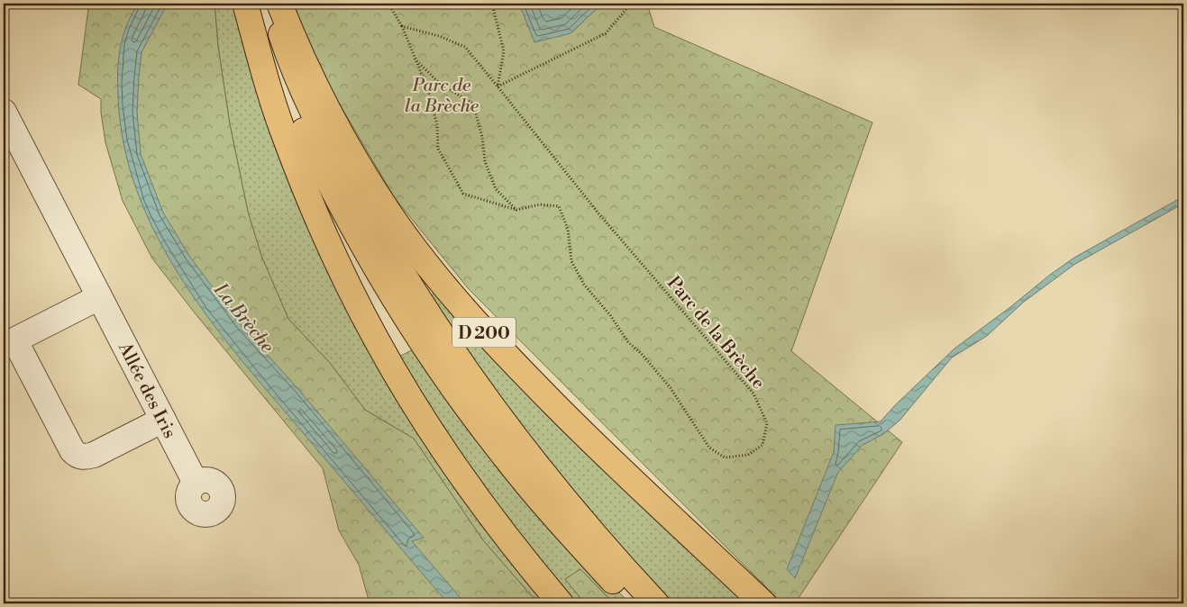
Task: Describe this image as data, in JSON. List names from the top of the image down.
{
  "streets": {
    "main road": ["D 200"],
    "street": ["Allée des Iris"],
    "path": ["Parc de la Brèche"]
  },
  "water": ["La Brèche"],
  "parks": ["Parc de la Brèche"]
}
